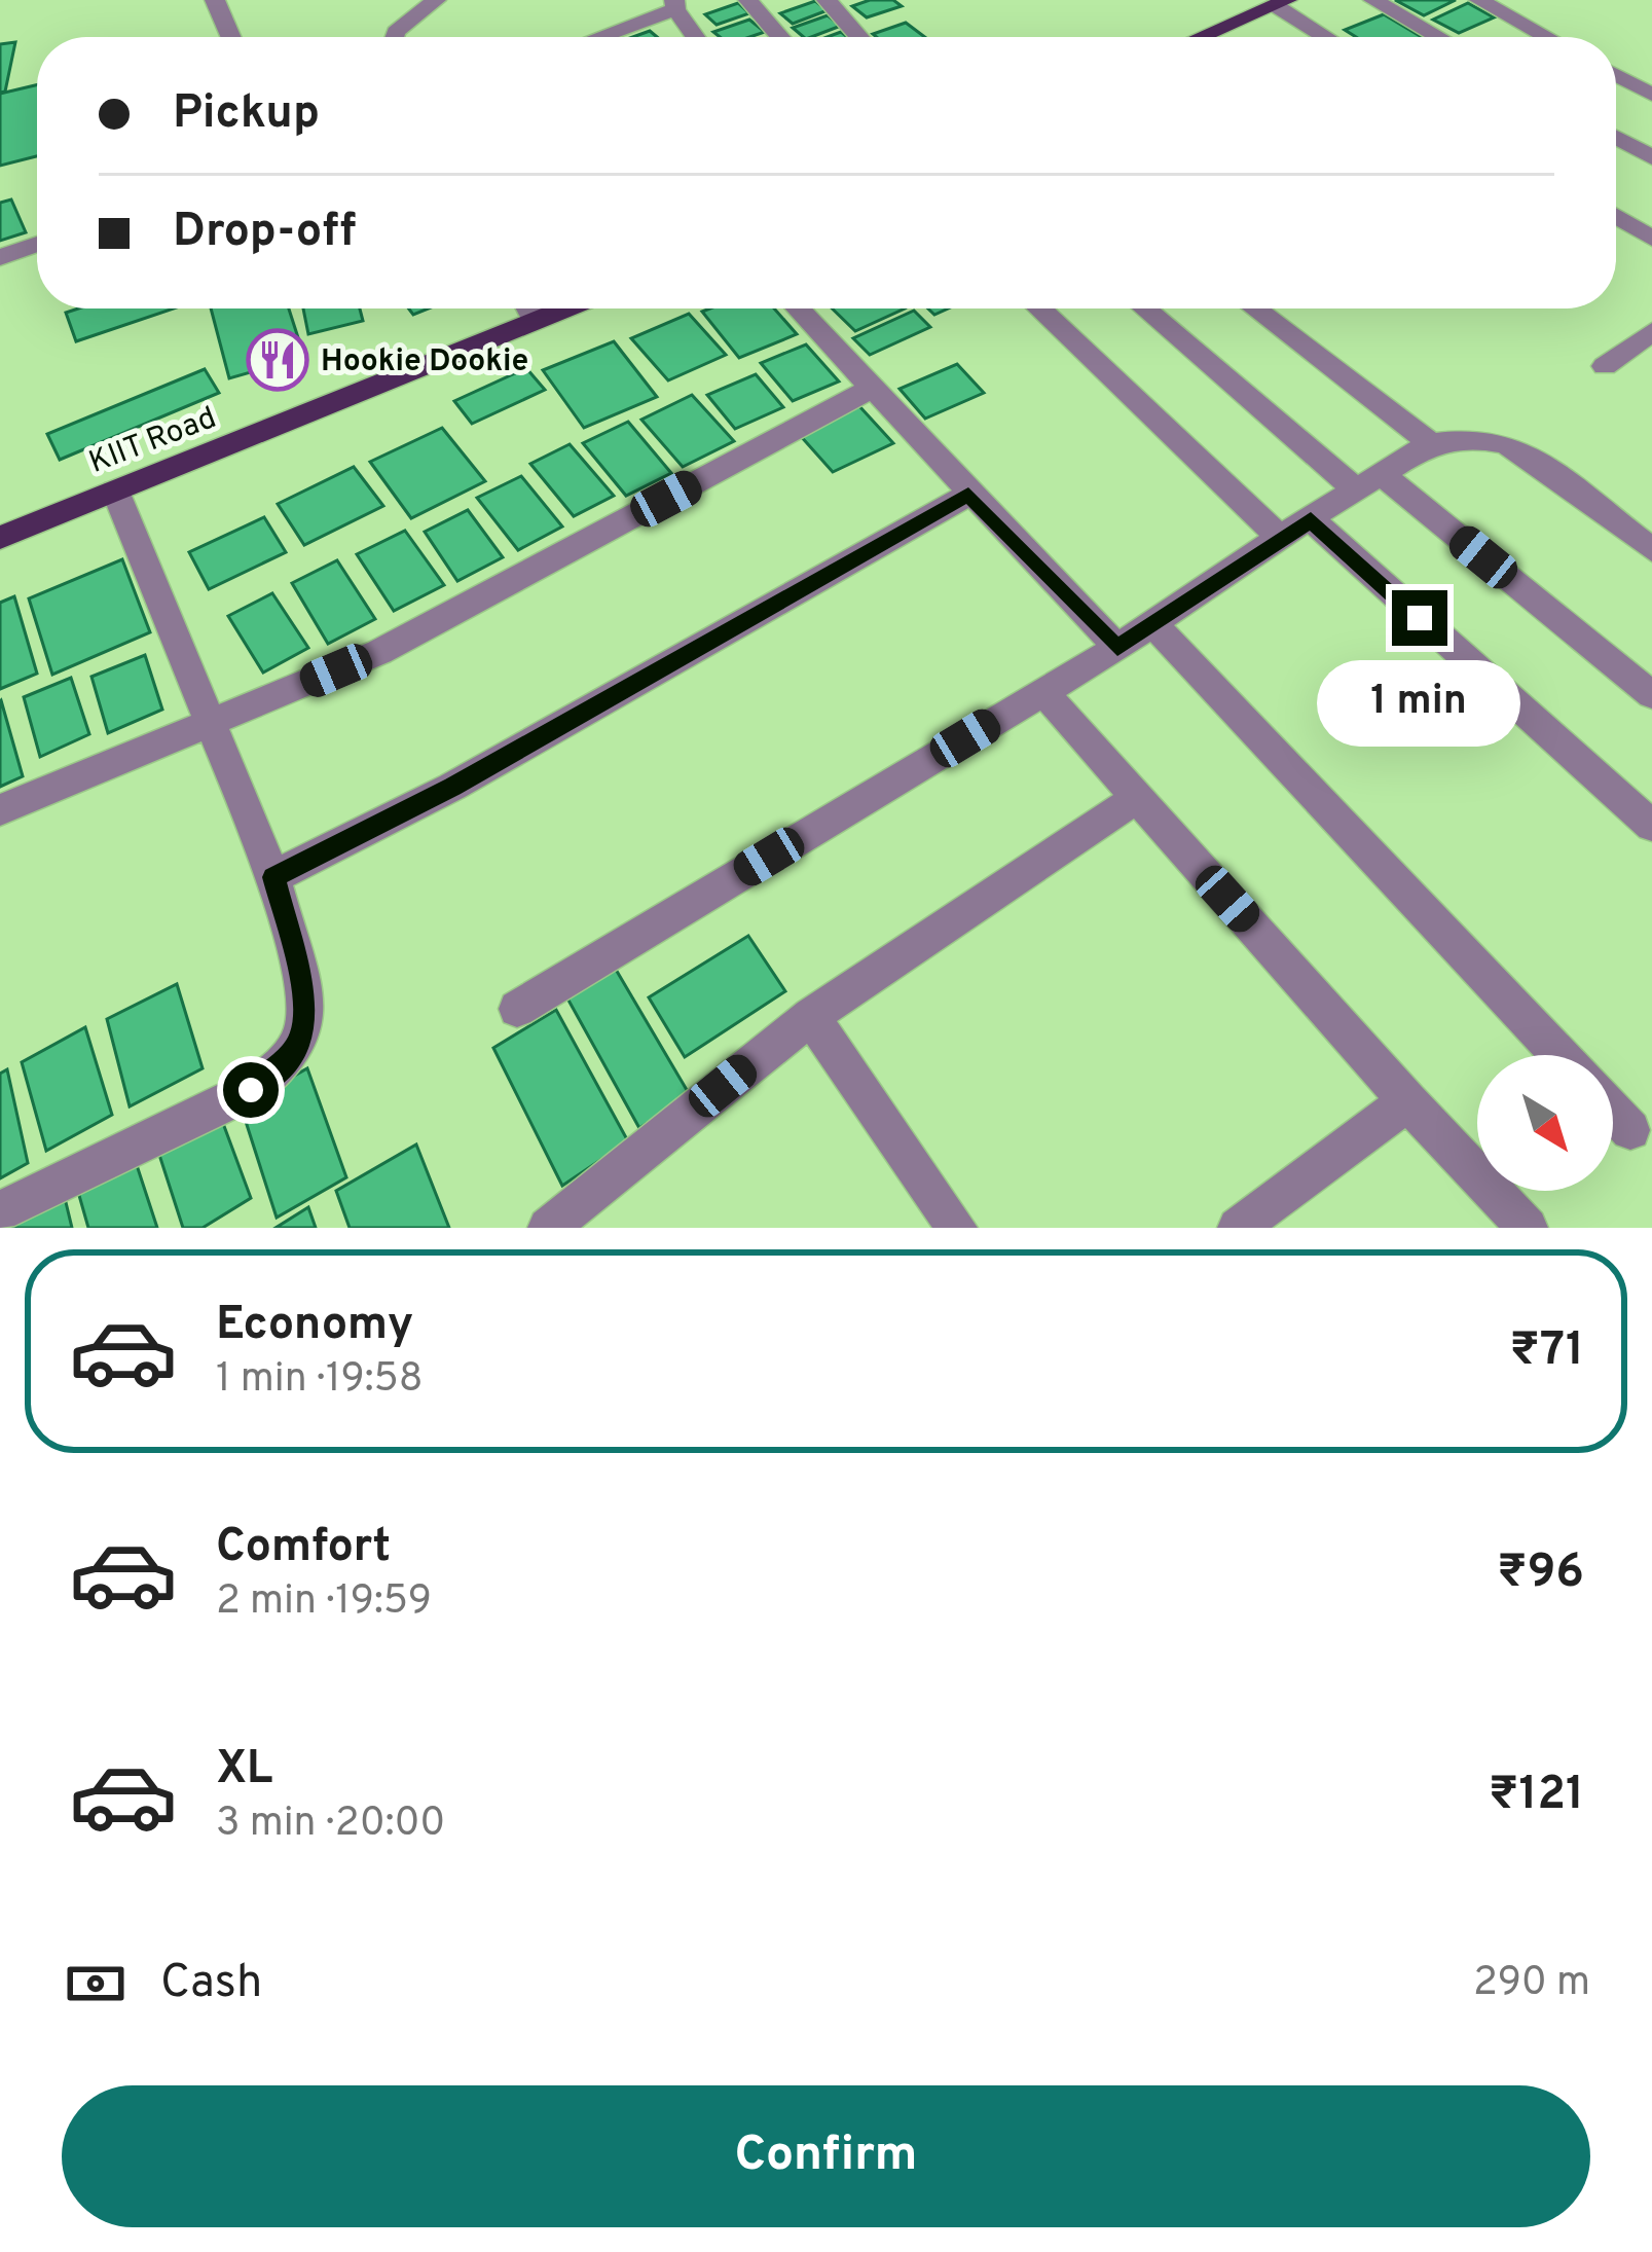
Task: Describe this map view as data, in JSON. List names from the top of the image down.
{
  "streets": {
    "main road": ["KIIT Road"]
  },
  "places": {
    "restaurant": ["Hookie Dookie"]
  },
  "north": "bottom right",
  "page": {
    "banner": ["Pickup", "Drop-off"],
    "bubble": "1 min",
    "list": [
      {
        "name": "Economy",
        "note": "1 min · 19:58",
        "value": "₹71"
      },
      {
        "name": "Comfort",
        "note": "2 min · 19:59",
        "value": "₹96"
      },
      {
        "name": "XL",
        "note": "3 min · 20:00",
        "value": "₹121"
      }
    ],
    "pay": ["Cash", "290 m"],
    "buttons": "Confirm"
  }
}
